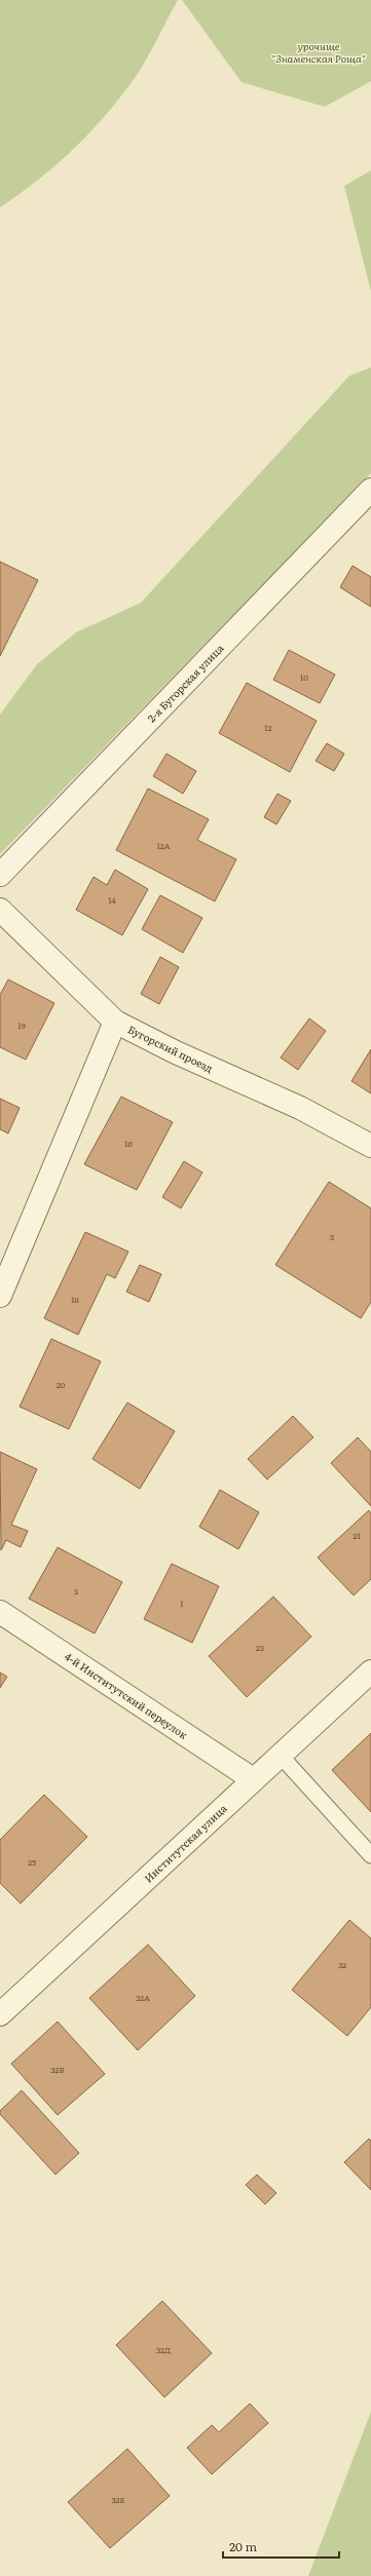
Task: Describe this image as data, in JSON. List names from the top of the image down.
{
  "streets": {
    "street": [
      "2-я Бугорская улица",
      "Бугорский проезд",
      "4-й Институтский переулок",
      "Институтская улица"
    ]
  },
  "crossings": [
    ["4-й Институтский переулок", "Институтская улица"]
  ],
  "parks": ["урочище \"Знаменская Роща\""],
  "house_numbers": [
    "10",
    "12",
    "12А",
    "14",
    "19",
    "16",
    "3",
    "18",
    "20",
    "21",
    "3",
    "1",
    "23",
    "25",
    "32",
    "32А",
    "32Б",
    "32Д",
    "32Е"
  ],
  "scale_bar": "20 m"
}
